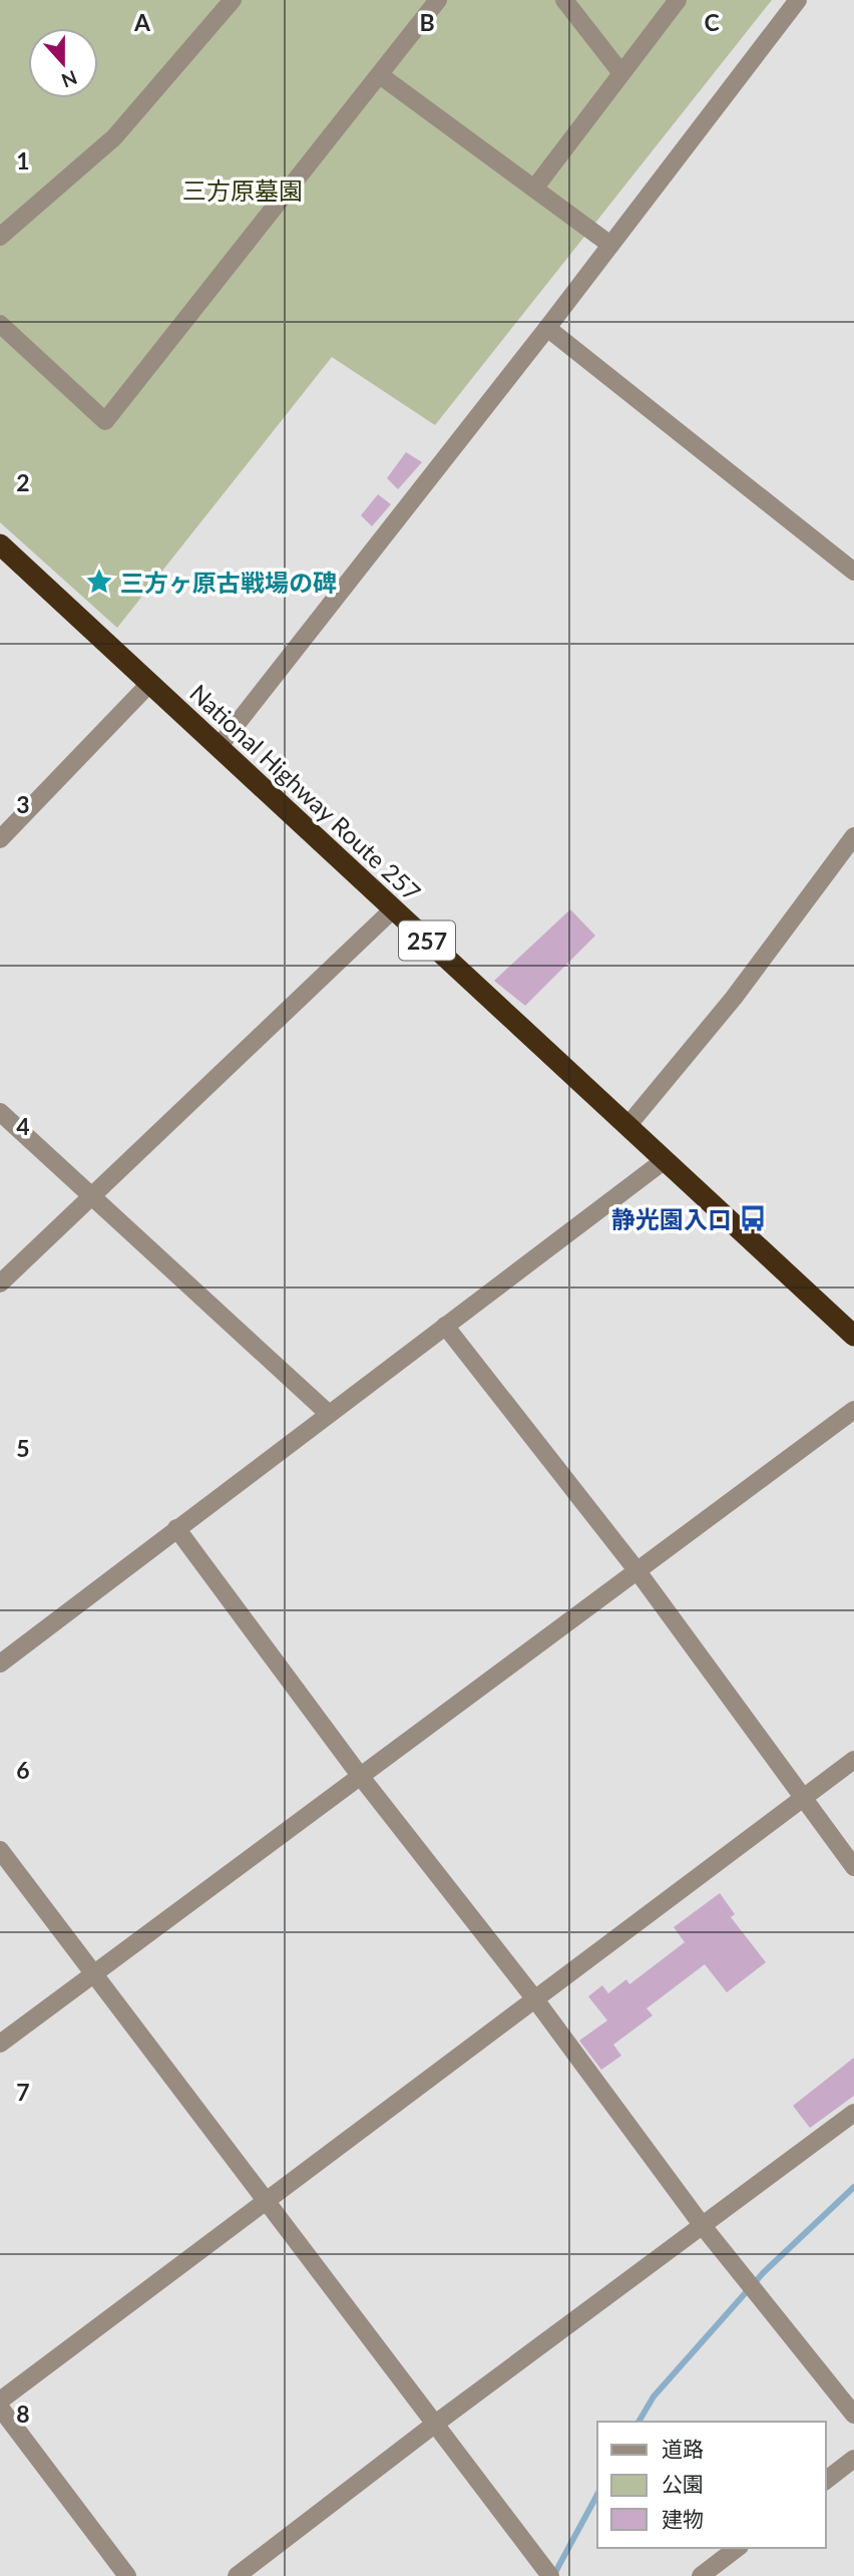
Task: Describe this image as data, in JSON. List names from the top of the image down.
{
  "streets": {
    "highway": ["National Highway Route 257", "257"]
  },
  "parks": ["三方原墓園"],
  "places": {
    "place": ["三方ヶ原古戦場の碑"],
    "bus stop": ["静光園入口"]
  },
  "legend": ["道路", "公園", "建物"],
  "north": "bottom",
  "grid": {
    "columns": ["A", "B", "C"],
    "rows": [
      "1",
      "2",
      "3",
      "4",
      "5",
      "6",
      "7",
      "8"
    ]
  }
}
